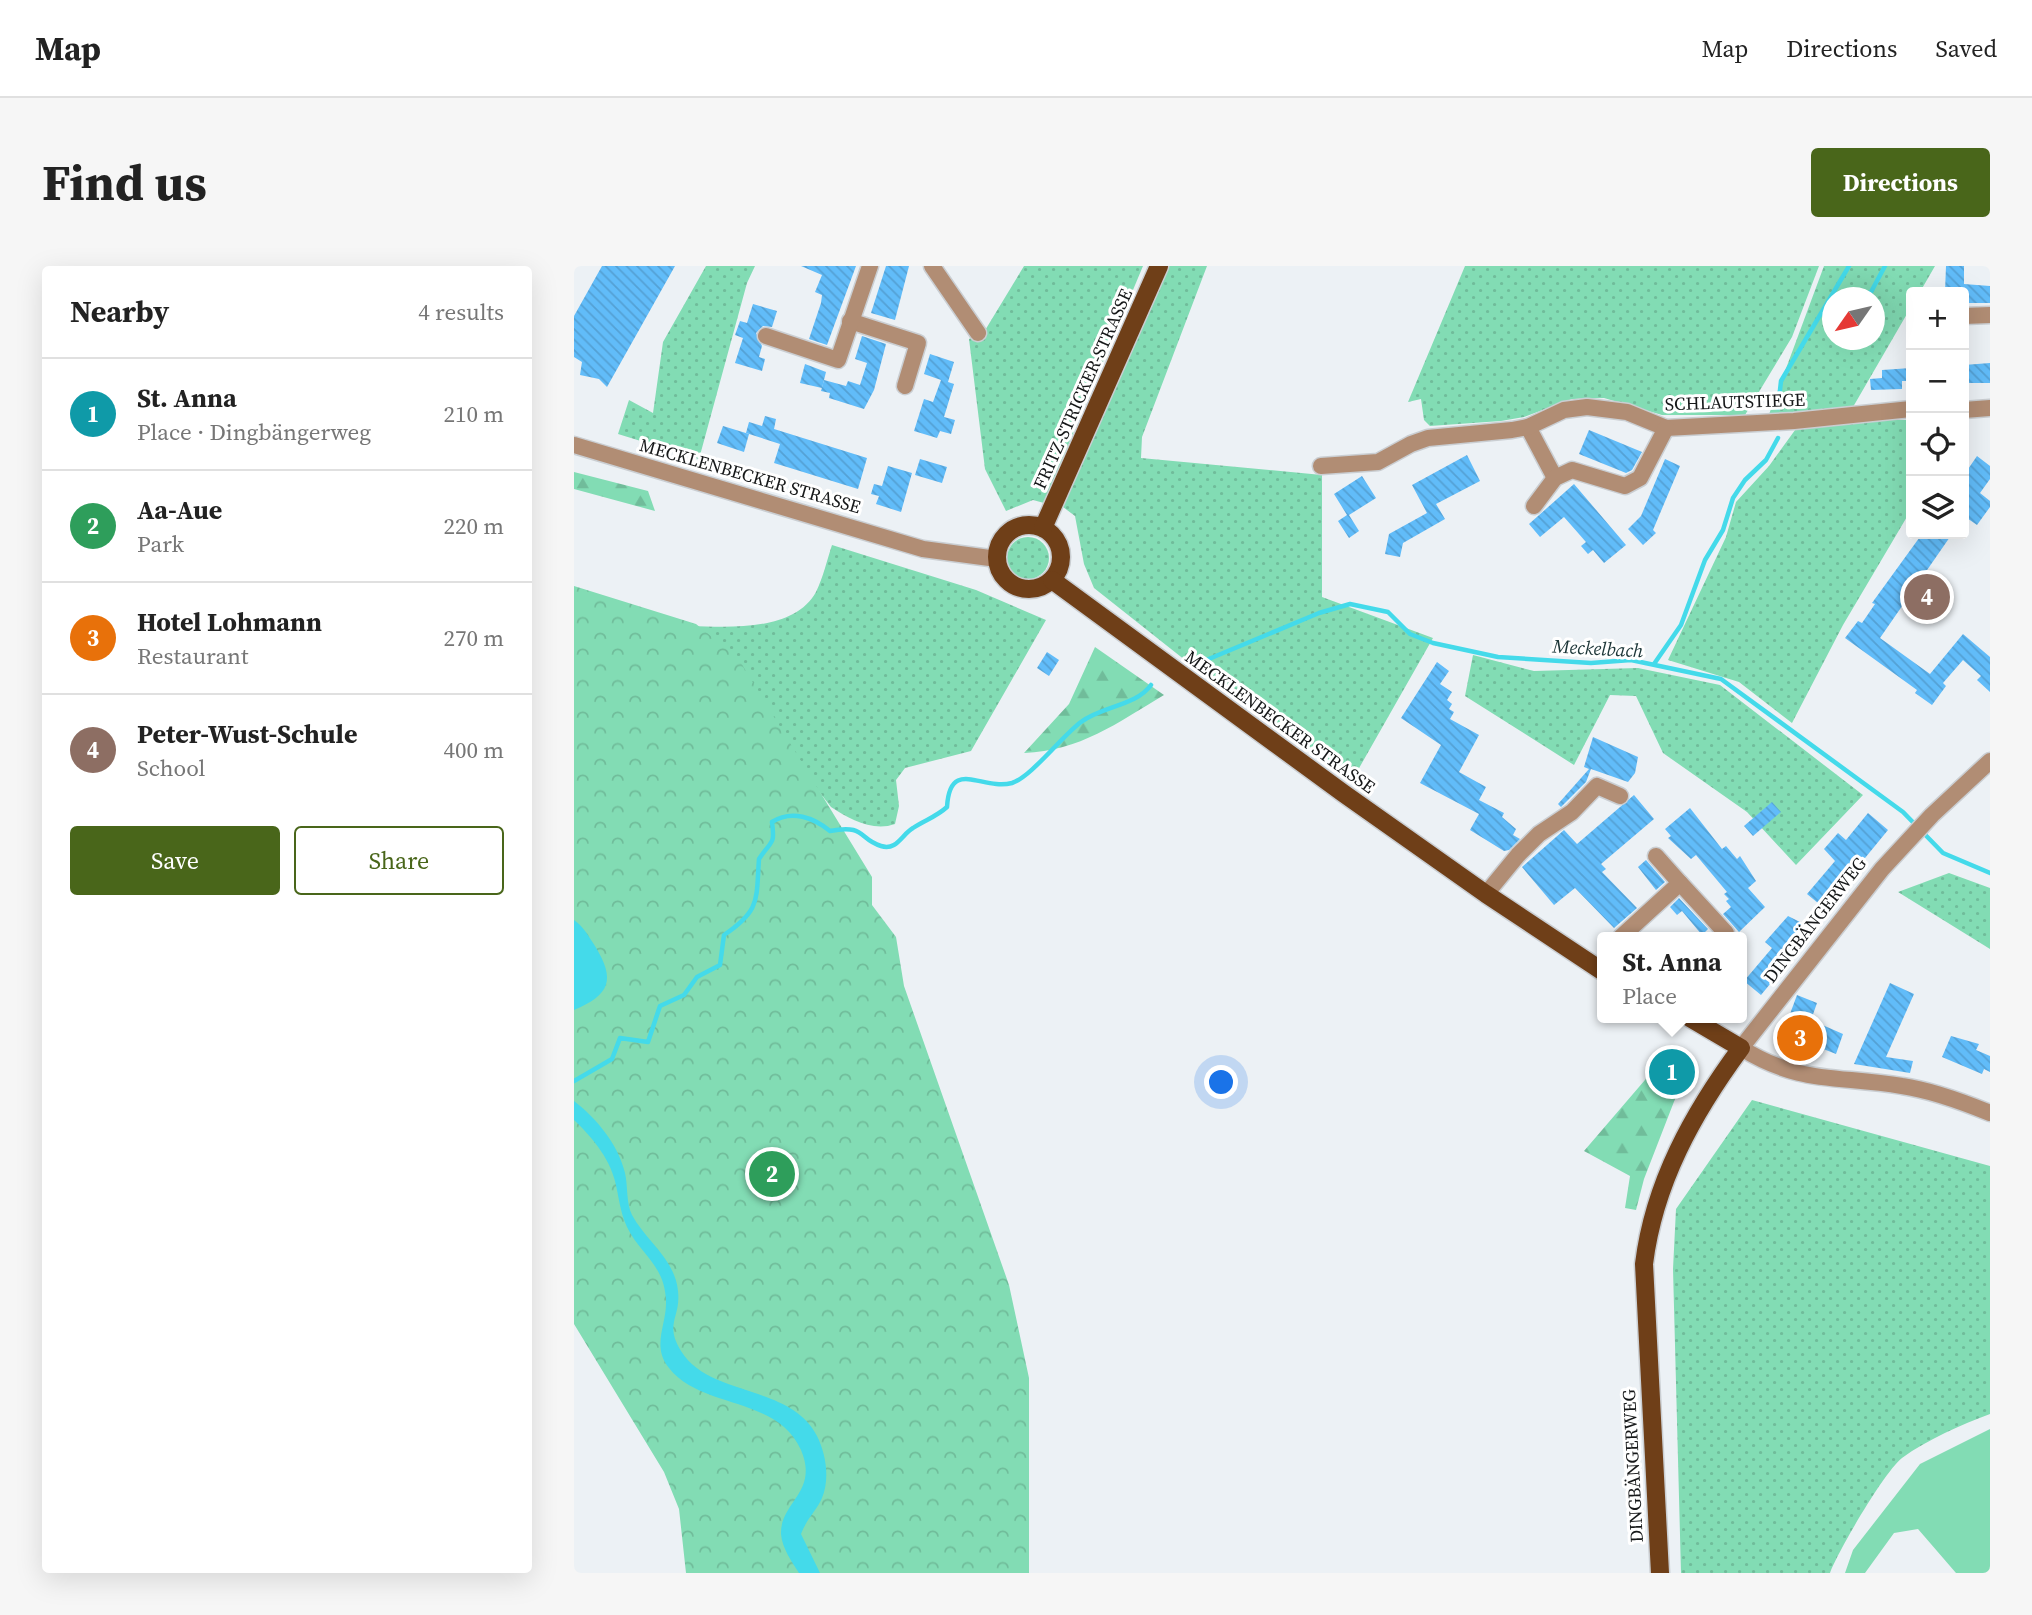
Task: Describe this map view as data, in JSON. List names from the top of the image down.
{
  "streets": {
    "main road": ["FRITZ-STRICKER-STRASSE", "MECKLENBECKER STRASSE", "DINGBÄNGERWEG"],
    "street": ["SCHLAUTSTIEGE"]
  },
  "crossings": [
    ["FRITZ-STRICKER-STRASSE", "MECKLENBECKER STRASSE"]
  ],
  "water": ["Meckelbach"],
  "north": "bottom left",
  "page": {
    "header": "Map",
    "nav": ["Map", "Directions", "Saved"],
    "buttons": [
      "Directions",
      ["Save", "Share"]
    ],
    "title": "Find us",
    "heading": ["Nearby", "4 results"],
    "map_buttons": ["+", "−"],
    "list": [
      {
        "mark": "1",
        "name": "St. Anna",
        "note": "Place · Dingbängerweg",
        "value": "210 m"
      },
      {
        "mark": "2",
        "name": "Aa-Aue",
        "note": "Park",
        "value": "220 m"
      },
      {
        "mark": "3",
        "name": "Hotel Lohmann",
        "note": "Restaurant",
        "value": "270 m"
      },
      {
        "mark": "4",
        "name": "Peter-Wust-Schule",
        "note": "School",
        "value": "400 m"
      }
    ],
    "pins": [
      "4",
      "3",
      "1",
      "2"
    ],
    "popup": ["St. Anna", "Place"]
  }
}
